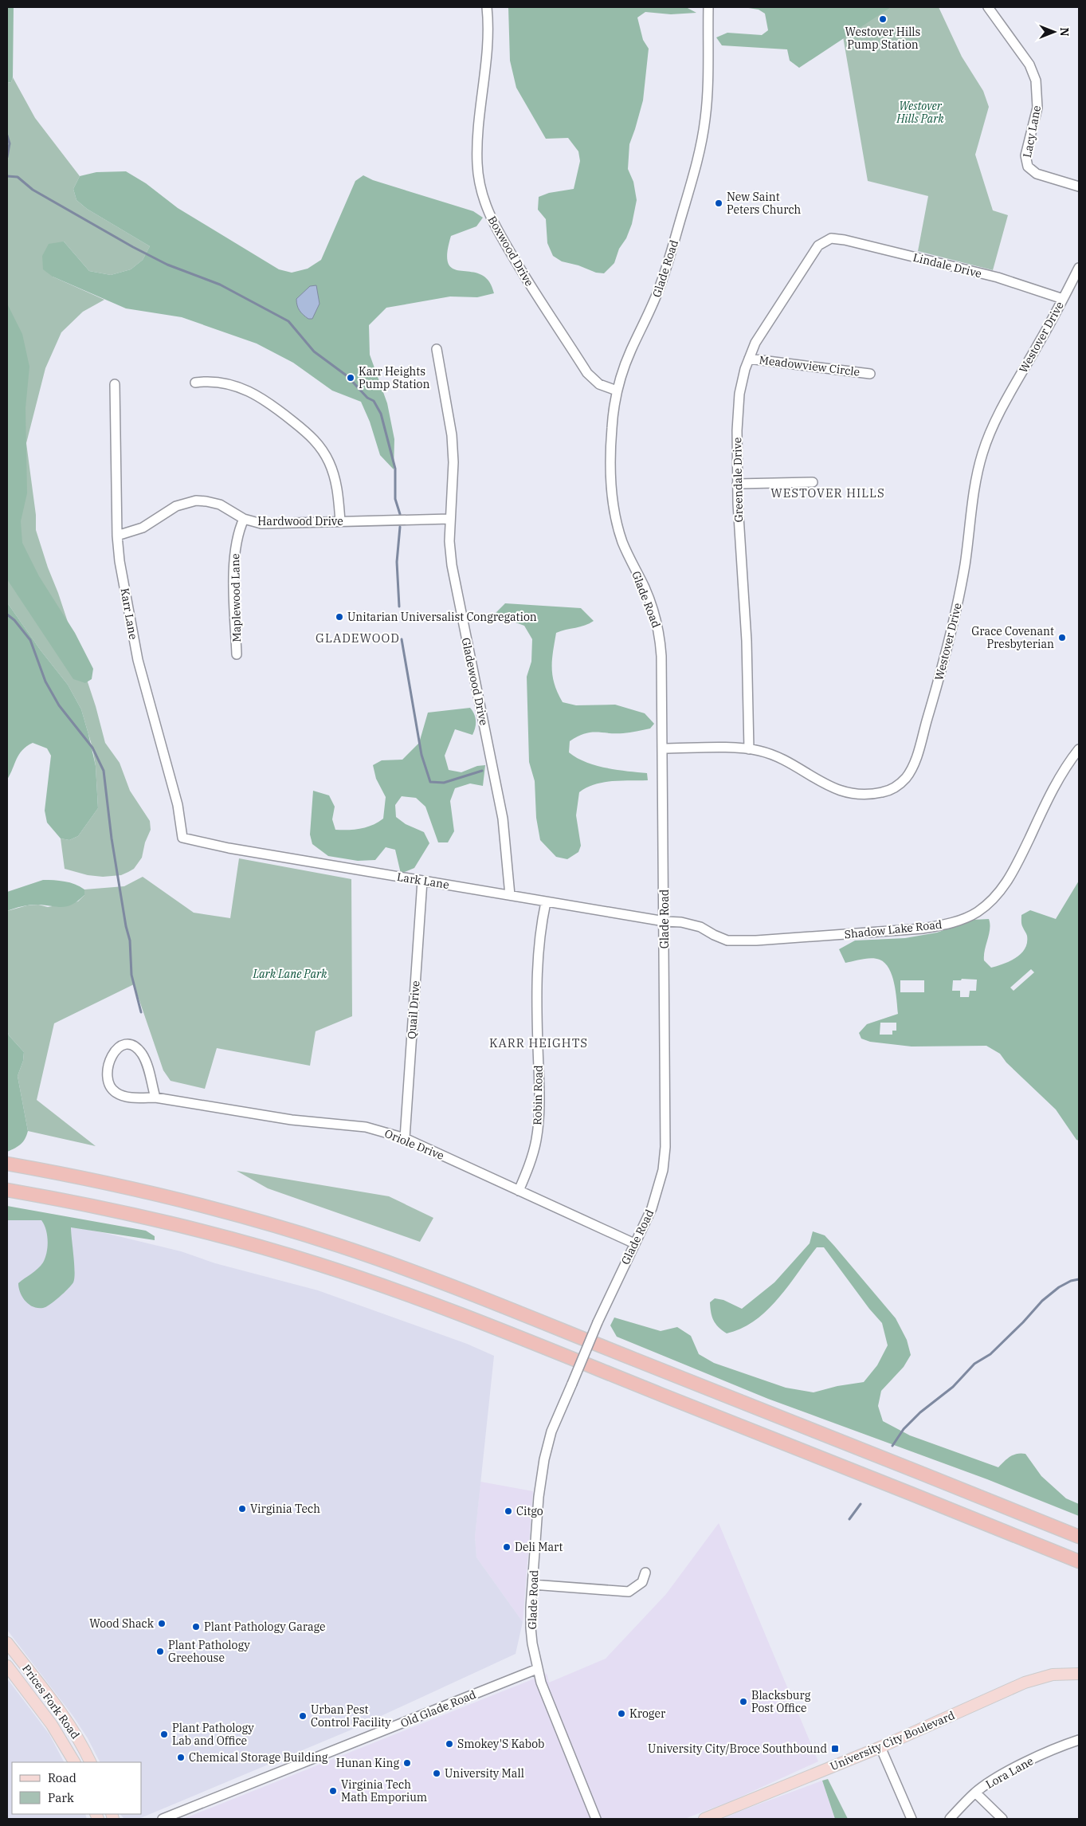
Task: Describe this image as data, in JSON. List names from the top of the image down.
{
  "streets": {
    "main road": ["Prices Fork Road", "University City Boulevard"],
    "street": [
      "Lacy Lane",
      "Boxwood Drive",
      "Lindale Drive",
      "Glade Road",
      "Westover Drive",
      "Meadowview Circle",
      "Greendale Drive",
      "Hardwood Drive",
      "Maplewood Lane",
      "Karr Lane",
      "Gladewood Drive",
      "Lark Lane",
      "Shadow Lake Road",
      "Quail Drive",
      "Robin Road",
      "Oriole Drive",
      "Old Glade Road",
      "Lora Lane"
    ]
  },
  "crossings": [
    ["Boxwood Drive", "Glade Road"],
    ["Lindale Drive", "Westover Drive"],
    ["Lindale Drive", "Greendale Drive"],
    ["Glade Road", "Westover Drive"],
    ["Glade Road", "Lark Lane"],
    ["Glade Road", "Shadow Lake Road"],
    ["Glade Road", "Oriole Drive"],
    ["Glade Road", "Old Glade Road"],
    ["Westover Drive", "Greendale Drive"],
    ["Meadowview Circle", "Greendale Drive"],
    ["Hardwood Drive", "Maplewood Lane"],
    ["Hardwood Drive", "Karr Lane"],
    ["Hardwood Drive", "Gladewood Drive"],
    ["Karr Lane", "Lark Lane"],
    ["Gladewood Drive", "Lark Lane"],
    ["Lark Lane", "Shadow Lake Road"],
    ["Lark Lane", "Quail Drive"],
    ["Lark Lane", "Robin Road"],
    ["Quail Drive", "Oriole Drive"],
    ["Robin Road", "Oriole Drive"]
  ],
  "districts": ["WESTOVER HILLS", "GLADEWOOD", "KARR HEIGHTS"],
  "parks": ["Westover Hills Park", "Lark Lane Park"],
  "places": {
    "other": [
      "Westover Hills Pump Station",
      "New Saint Peters Church",
      "Karr Heights Pump Station",
      "Unitarian Universalist Congregation",
      "Grace Covenant Presbyterian",
      "Virginia Tech",
      "Citgo",
      "Deli Mart",
      "Wood Shack",
      "Plant Pathology Garage",
      "Plant Pathology Greehouse",
      "Blacksburg Post Office",
      "Kroger",
      "Urban Pest Control Facility",
      "Plant Pathology Lab and Office",
      "Smokey'S Kabob",
      "Chemical Storage Building",
      "Hunan King",
      "University Mall",
      "Virginia Tech Math Emporium"
    ],
    "transit": ["University City/Broce Southbound"]
  },
  "legend": ["Road", "Park"],
  "north": "right"
}
